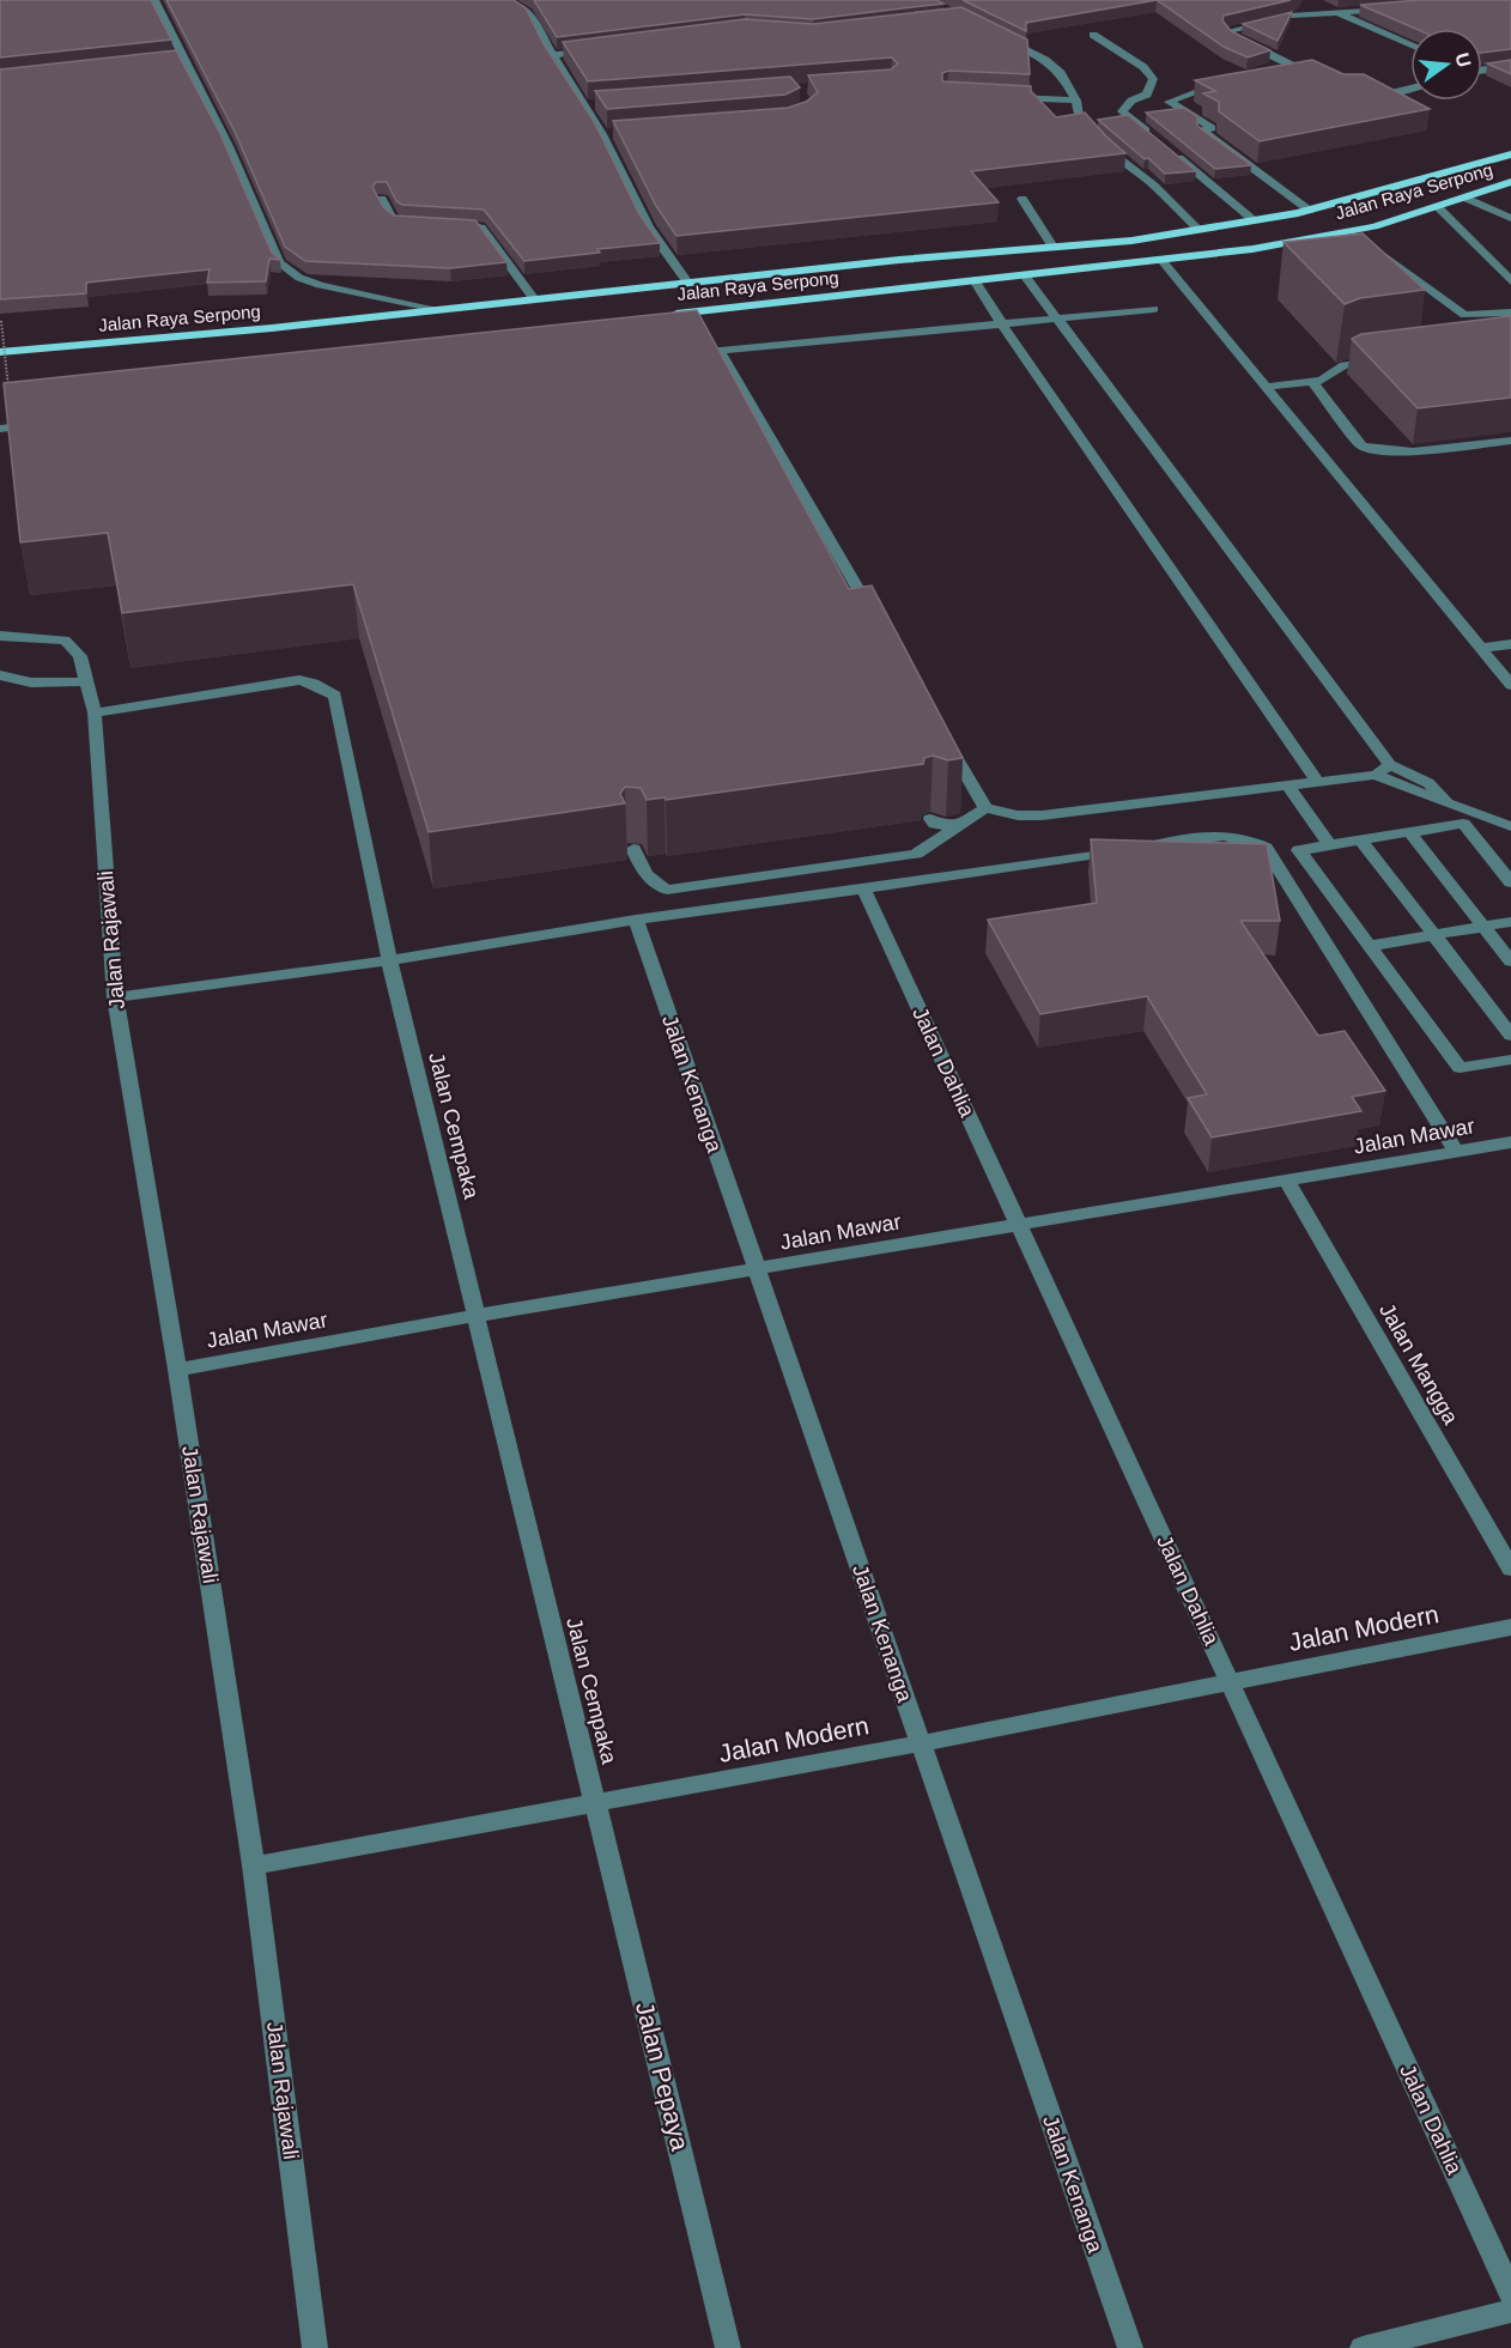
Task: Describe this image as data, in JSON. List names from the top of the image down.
{
  "streets": {
    "main road": ["Jalan Raya Serpong"],
    "street": [
      "Jalan Rajawali",
      "Jalan Dahlia",
      "Jalan Kenanga",
      "Jalan Cempaka",
      "Jalan Mawar",
      "Jalan Mangga",
      "Jalan Modern",
      "Jalan Pepaya"
    ]
  },
  "crossings": [
    ["Jalan Rajawali", "Jalan Cempaka"],
    ["Jalan Rajawali", "Jalan Mawar"],
    ["Jalan Rajawali", "Jalan Modern"],
    ["Jalan Dahlia", "Jalan Mawar"],
    ["Jalan Dahlia", "Jalan Modern"],
    ["Jalan Kenanga", "Jalan Mawar"],
    ["Jalan Kenanga", "Jalan Modern"],
    ["Jalan Cempaka", "Jalan Mawar"],
    ["Jalan Cempaka", "Jalan Modern"],
    ["Jalan Cempaka", "Jalan Pepaya"],
    ["Jalan Mawar", "Jalan Mangga"],
    ["Jalan Modern", "Jalan Pepaya"]
  ],
  "north": "right"
}
